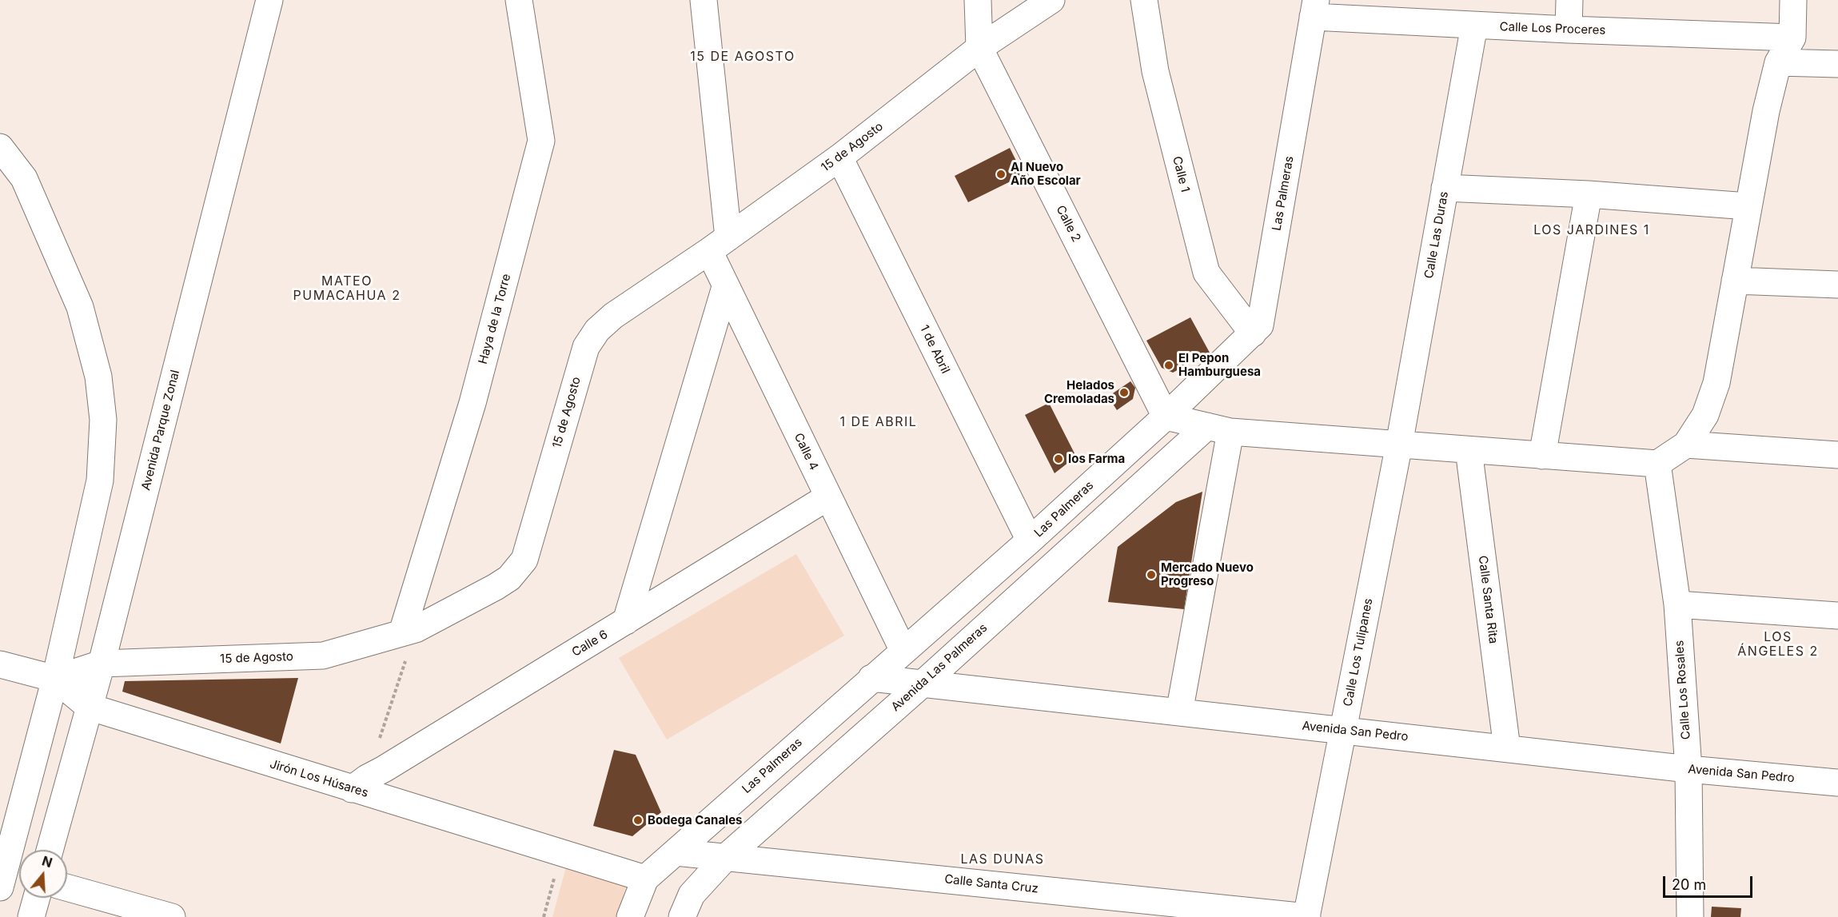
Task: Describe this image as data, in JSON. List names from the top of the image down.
{
  "streets": {
    "street": [
      "Calle Los Proceres",
      "15 de Agosto",
      "Calle 1",
      "Las Palmeras",
      "Calle 2",
      "Calle Las Duras",
      "Haya de la Torre",
      "1 de Abril",
      "Avenida Parque Zonal",
      "Calle 4",
      "Calle Santa Rita",
      "Calle 6",
      "Calle Los Tulipanes",
      "Avenida Las Palmeras",
      "Calle Los Rosales",
      "Avenida San Pedro",
      "Jirón Los Húsares",
      "Calle Santa Cruz"
    ]
  },
  "crossings": [
    ["Calle Los Proceres", "Las Palmeras"],
    ["Calle Los Proceres", "Calle Las Duras"],
    ["15 de Agosto", "Calle 2"],
    ["15 de Agosto", "Haya de la Torre"],
    ["15 de Agosto", "1 de Abril"],
    ["15 de Agosto", "Avenida Parque Zonal"],
    ["15 de Agosto", "Calle 4"],
    ["15 de Agosto", "Jirón Los Húsares"],
    ["Calle 1", "Las Palmeras"],
    ["Las Palmeras", "Calle 2"],
    ["Las Palmeras", "1 de Abril"],
    ["Las Palmeras", "Calle 4"],
    ["Las Palmeras", "Avenida San Pedro"],
    ["Las Palmeras", "Jirón Los Húsares"],
    ["Las Palmeras", "Calle Santa Cruz"],
    ["Calle Las Duras", "Calle Los Tulipanes"],
    ["Avenida Parque Zonal", "Jirón Los Húsares"],
    ["Calle 4", "Calle 6"],
    ["Calle Santa Rita", "Avenida San Pedro"],
    ["Calle 6", "Jirón Los Húsares"],
    ["Calle Los Tulipanes", "Avenida San Pedro"],
    ["Calle Los Tulipanes", "Calle Santa Cruz"],
    ["Avenida Las Palmeras", "Avenida San Pedro"],
    ["Avenida Las Palmeras", "Calle Santa Cruz"],
    ["Calle Los Rosales", "Avenida San Pedro"]
  ],
  "districts": [
    "15 DE AGOSTO",
    "LOS JARDINES 1",
    "MATEO PUMACAHUA 2",
    "1 DE ABRIL",
    "LOS ÁNGELES 2",
    "LAS DUNAS"
  ],
  "places": [
    "Al Nuevo Año Escolar",
    "El Pepon Hamburguesa",
    "Helados Cremoladas",
    "Ios Farma",
    "Mercado Nuevo Progreso",
    "Bodega Canales"
  ],
  "scale_bar": "20 m",
  "north": "top"
}
